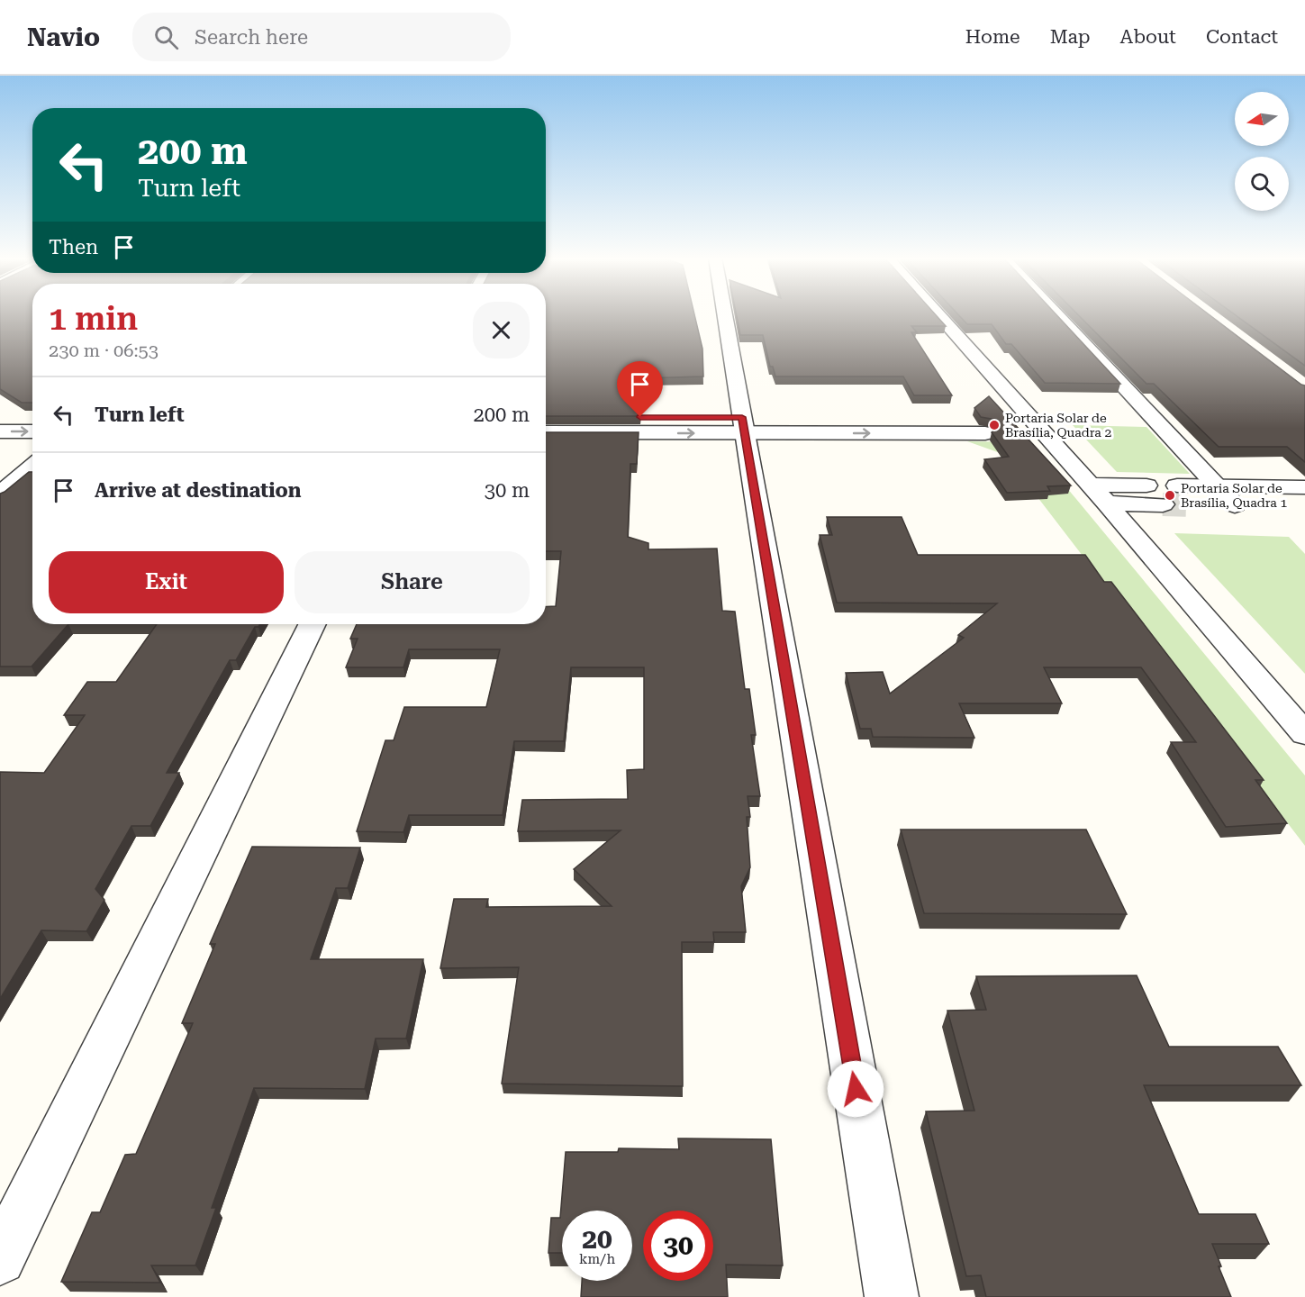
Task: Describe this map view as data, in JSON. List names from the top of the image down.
{
  "places": ["Portaria Solar de Brasília, Quadra 2", "Portaria Solar de Brasília, Quadra 1"],
  "north": "left",
  "page": {
    "header": "Navio",
    "search": "Search here",
    "nav": [
      "Home",
      "Map",
      "About",
      "Contact"
    ],
    "turn": ["200 m", "Turn left"],
    "then": "Then",
    "heading": ["1 min", "230 m · 06:53"],
    "list": [
      {
        "name": "Turn left",
        "value": "200 m"
      },
      {
        "name": "Arrive at destination",
        "value": "30 m"
      }
    ],
    "buttons": ["Exit", "Share"],
    "speed": "20 km/h",
    "limit": "30"
  }
}
